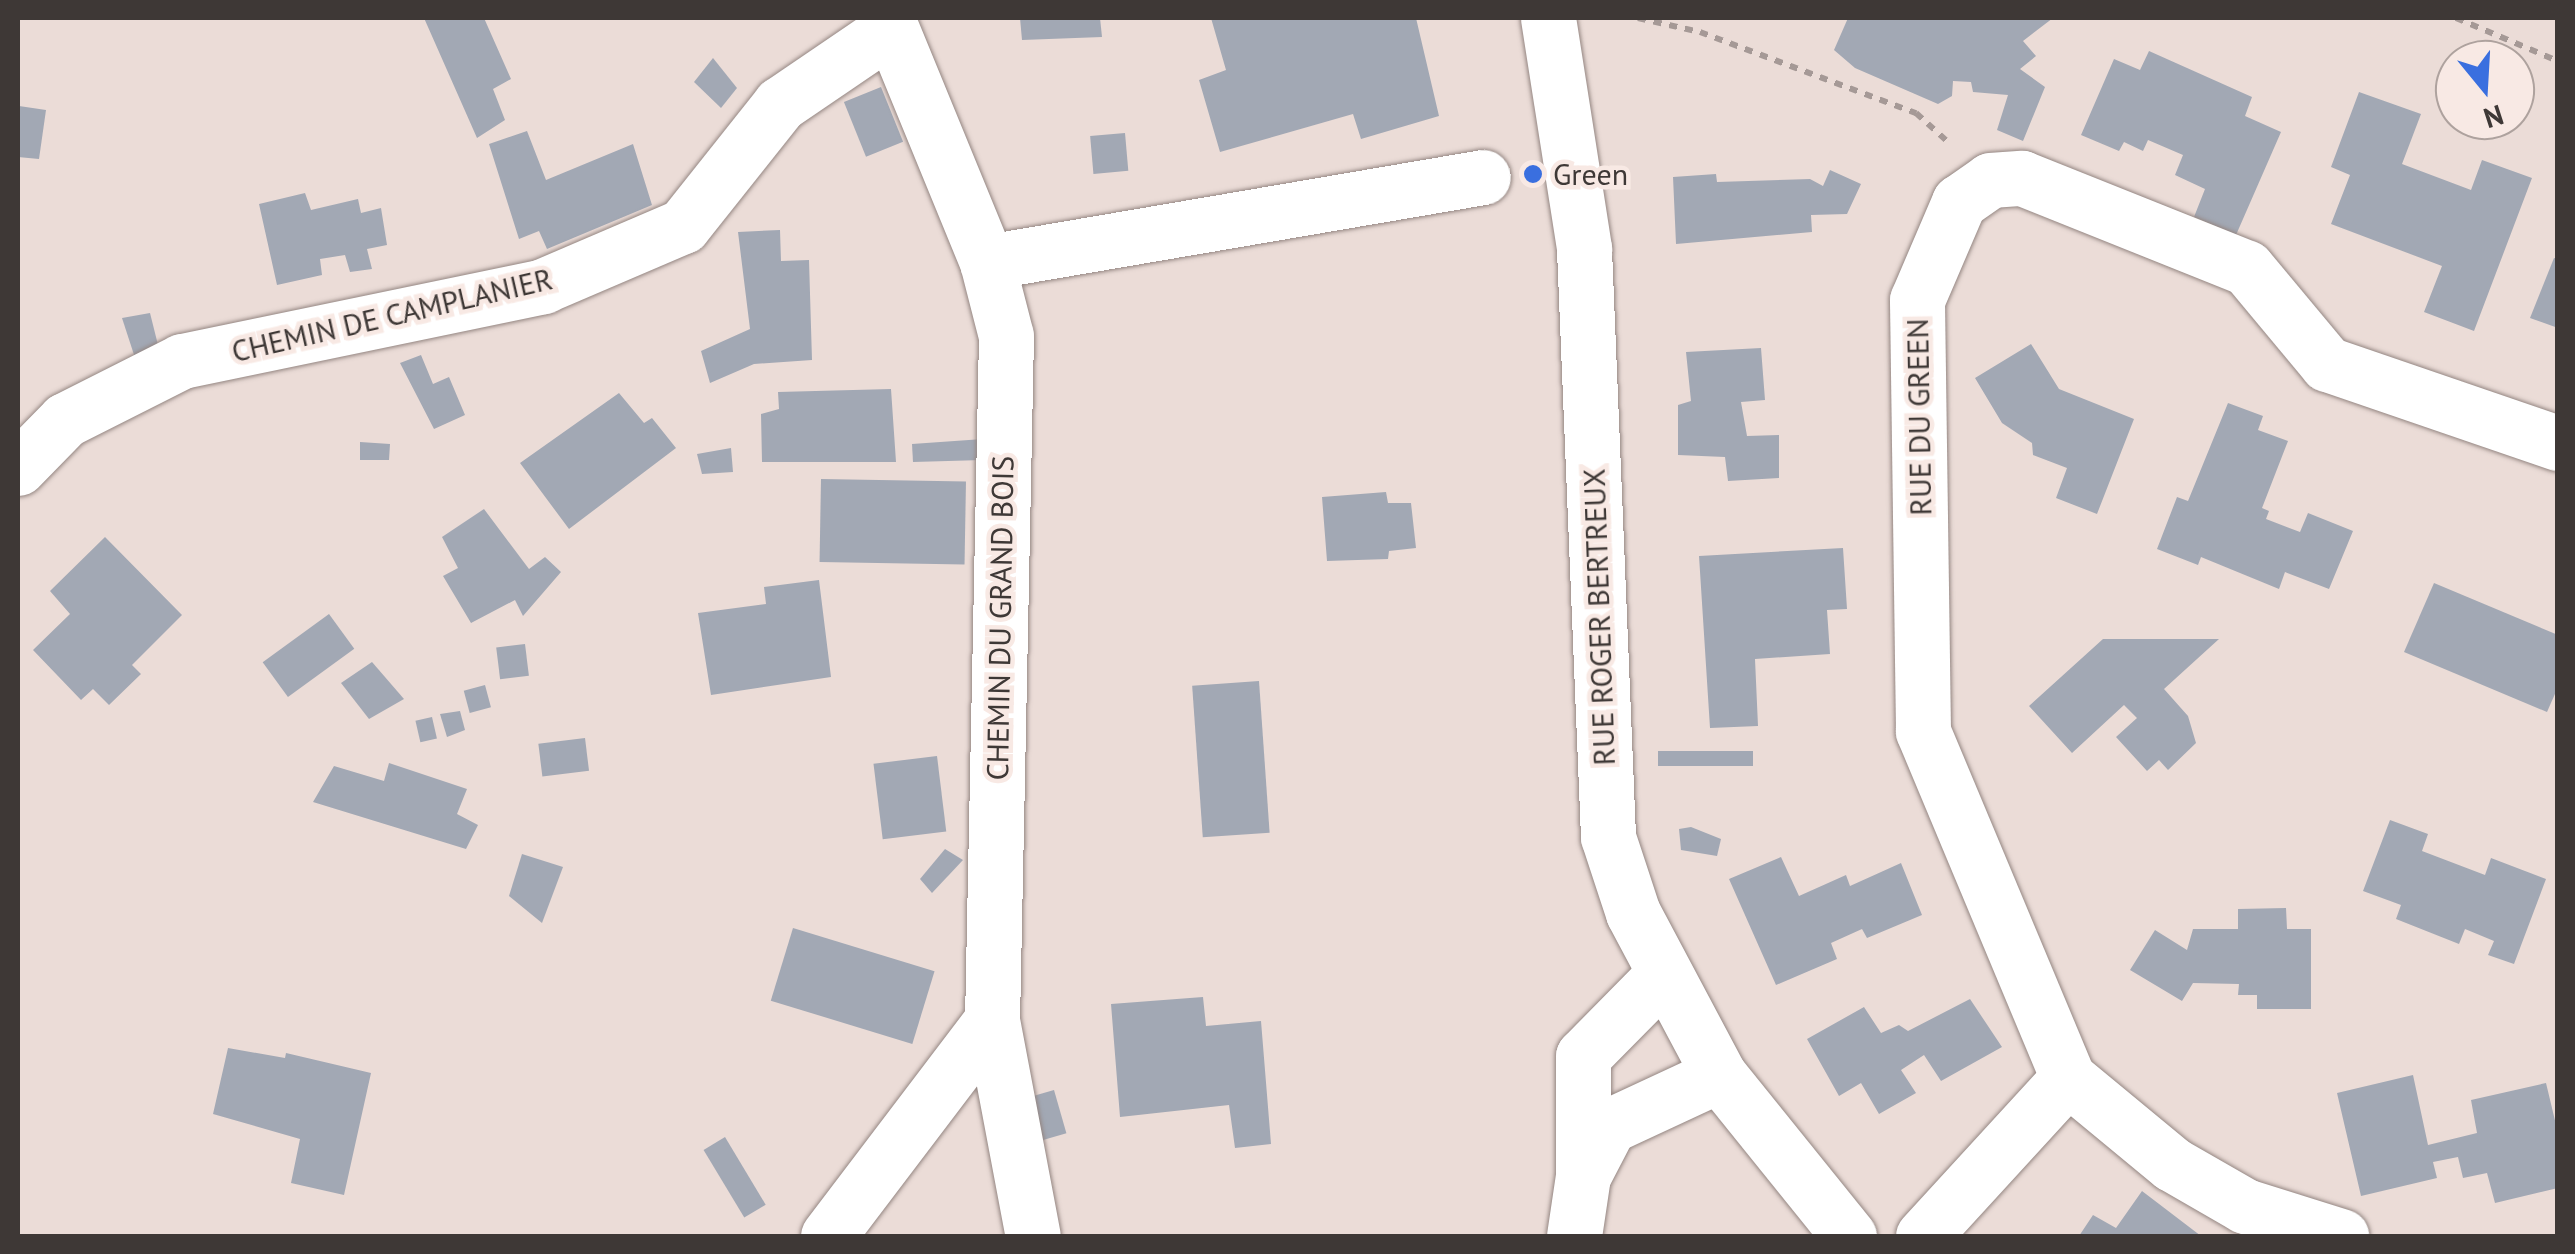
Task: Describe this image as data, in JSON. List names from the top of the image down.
{
  "streets": {
    "street": [
      "CHEMIN DE CAMPLANIER",
      "RUE DU GREEN",
      "RUE ROGER BERTREUX",
      "CHEMIN DU GRAND BOIS"
    ]
  },
  "crossings": [
    ["CHEMIN DE CAMPLANIER", "CHEMIN DU GRAND BOIS"]
  ],
  "places": ["Green"],
  "north": "bottom"
}
